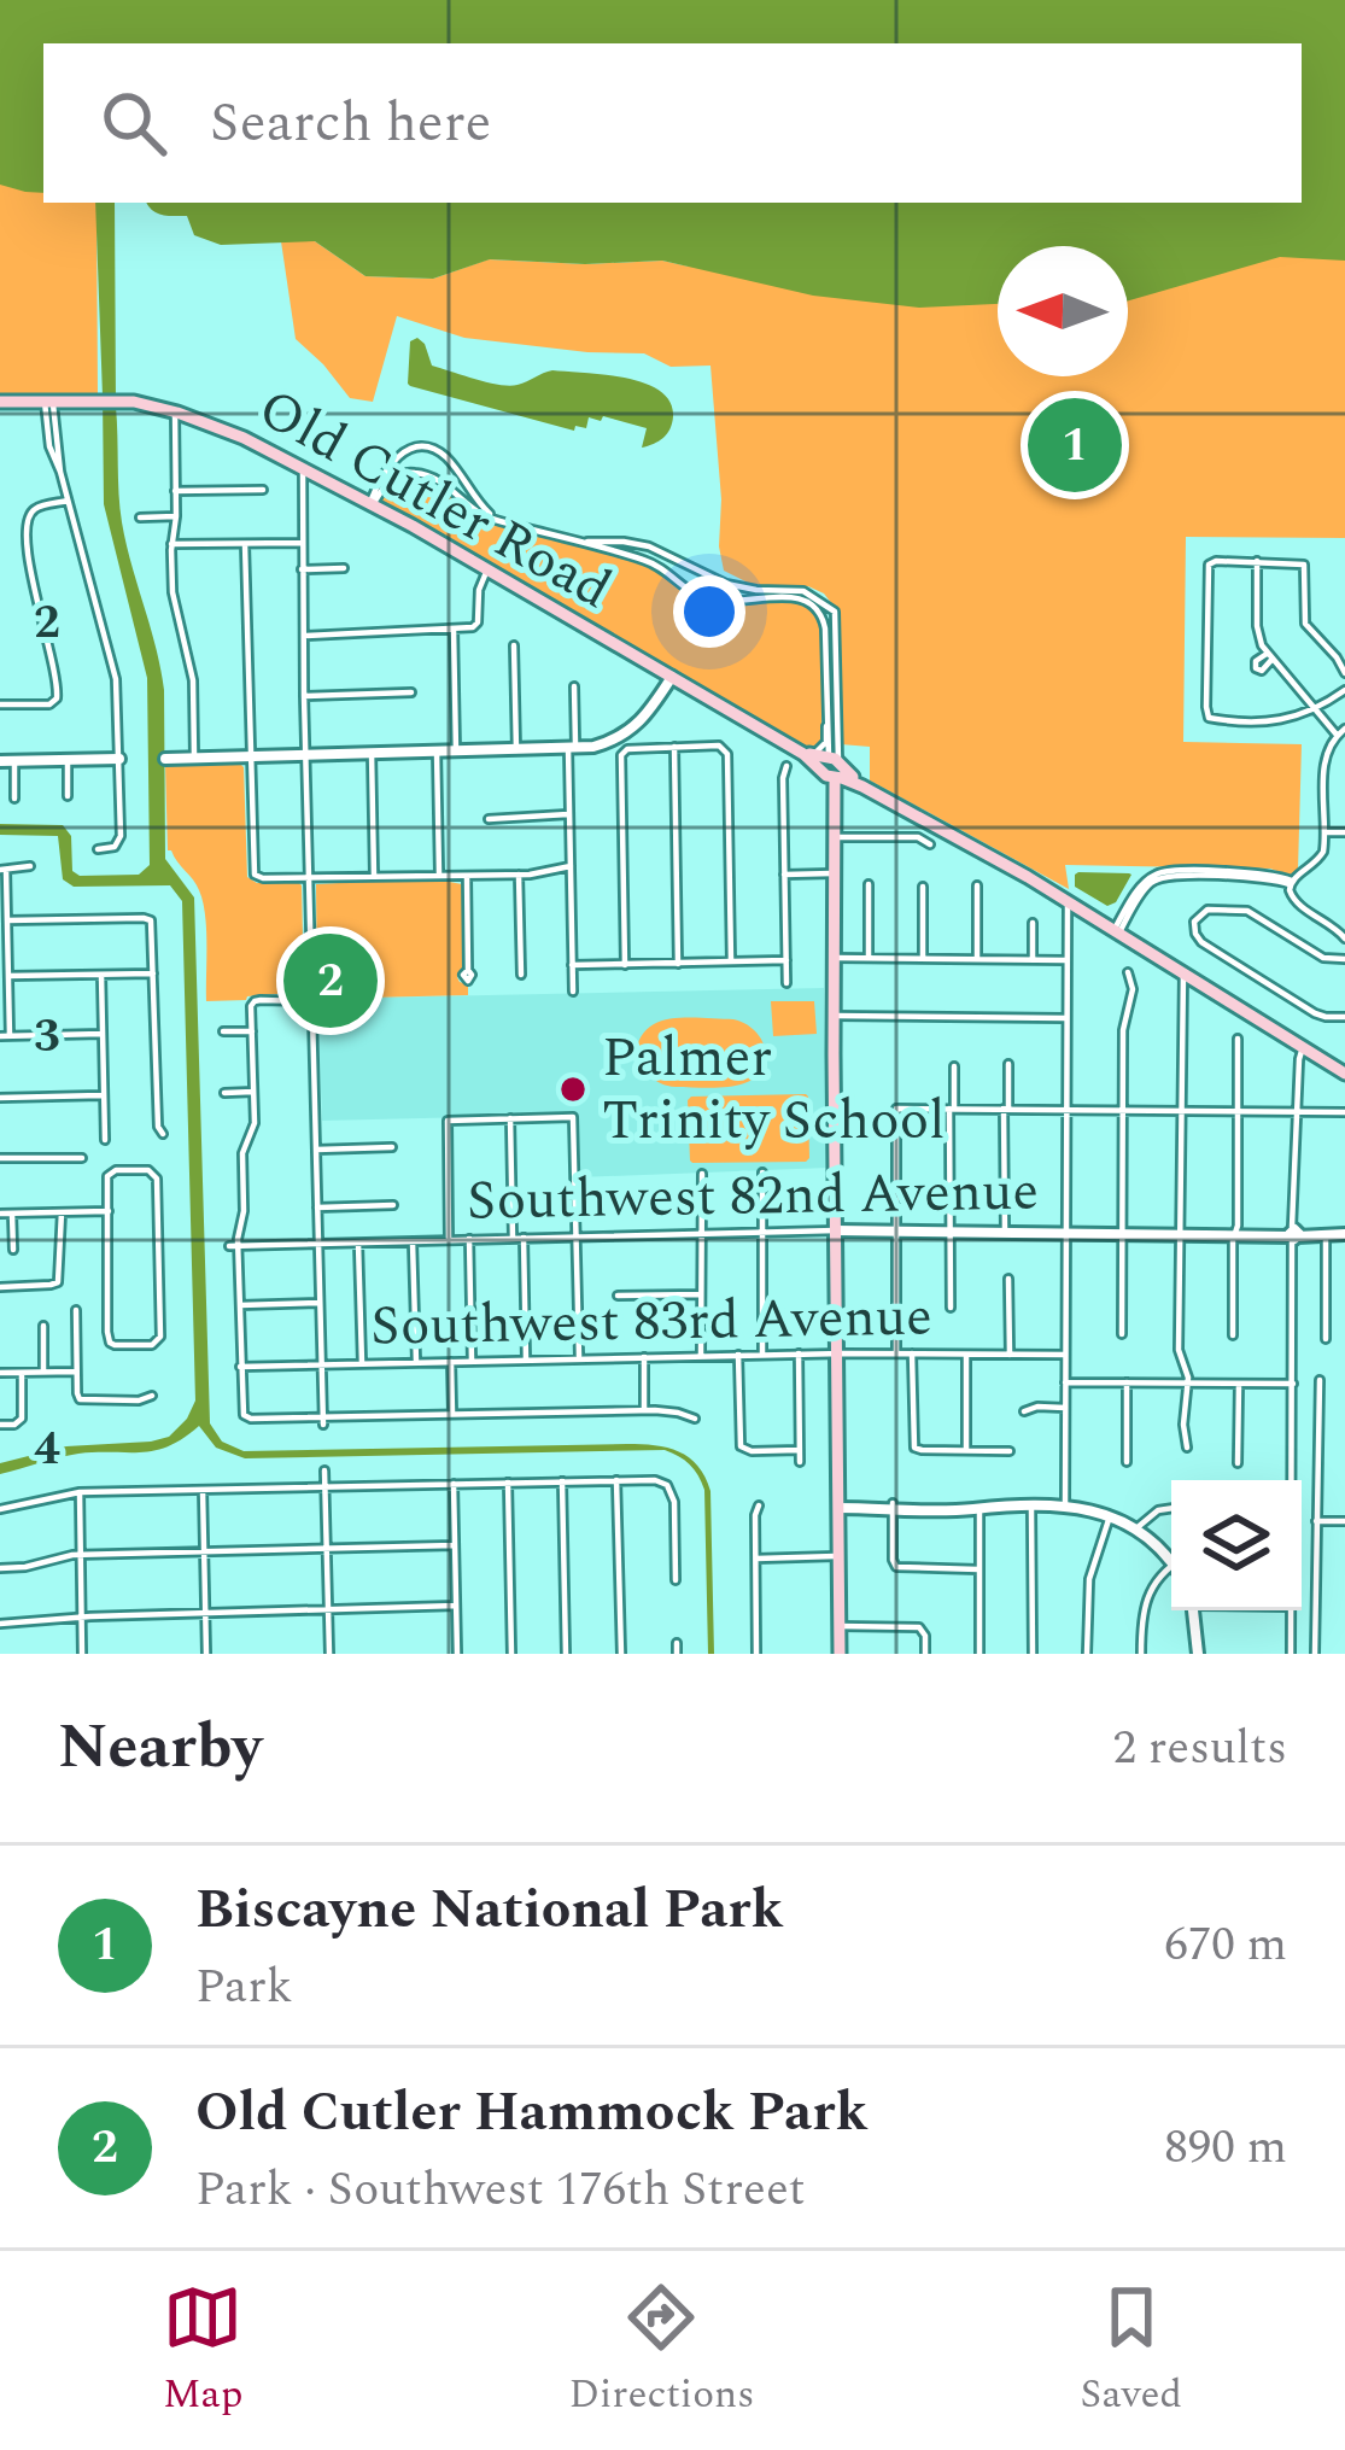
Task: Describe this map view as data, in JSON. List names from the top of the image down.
{
  "streets": {
    "main road": ["Old Cutler Road"],
    "street": ["Southwest 82nd Avenue", "Southwest 83rd Avenue"]
  },
  "places": ["Palmer Trinity School"],
  "north": "left",
  "page": {
    "search": "Search here",
    "pins": ["1", "2"],
    "heading": ["Nearby", "2 results"],
    "list": [
      {
        "mark": "1",
        "name": "Biscayne National Park",
        "note": "Park",
        "value": "670 m"
      },
      {
        "mark": "2",
        "name": "Old Cutler Hammock Park",
        "note": "Park · Southwest 176th Street",
        "value": "890 m"
      }
    ],
    "nav": ["Map", "Directions", "Saved"]
  },
  "grid": {
    "rows": ["2", "3", "4"]
  }
}
